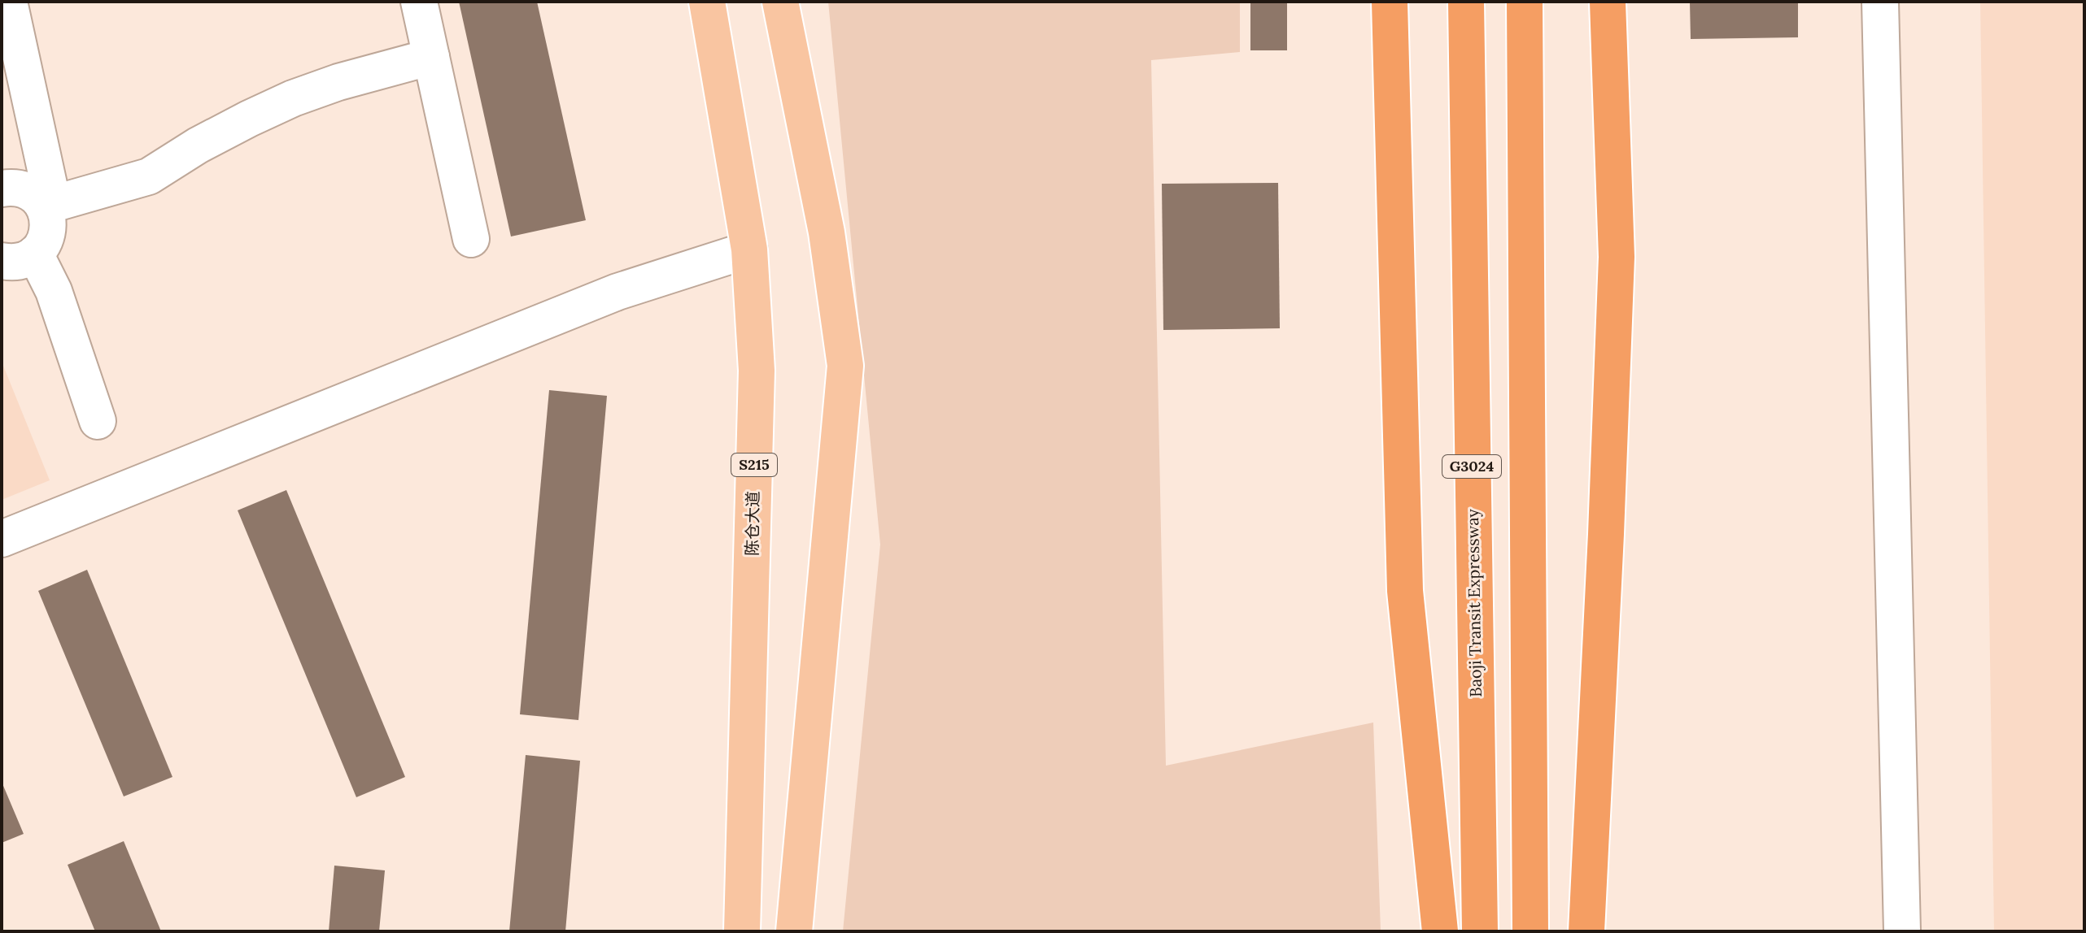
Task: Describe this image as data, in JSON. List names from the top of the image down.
{
  "streets": {
    "highway": ["G3024", "Baoji Transit Expressway"],
    "main road": ["S215", "陈仓大道"]
  }
}
